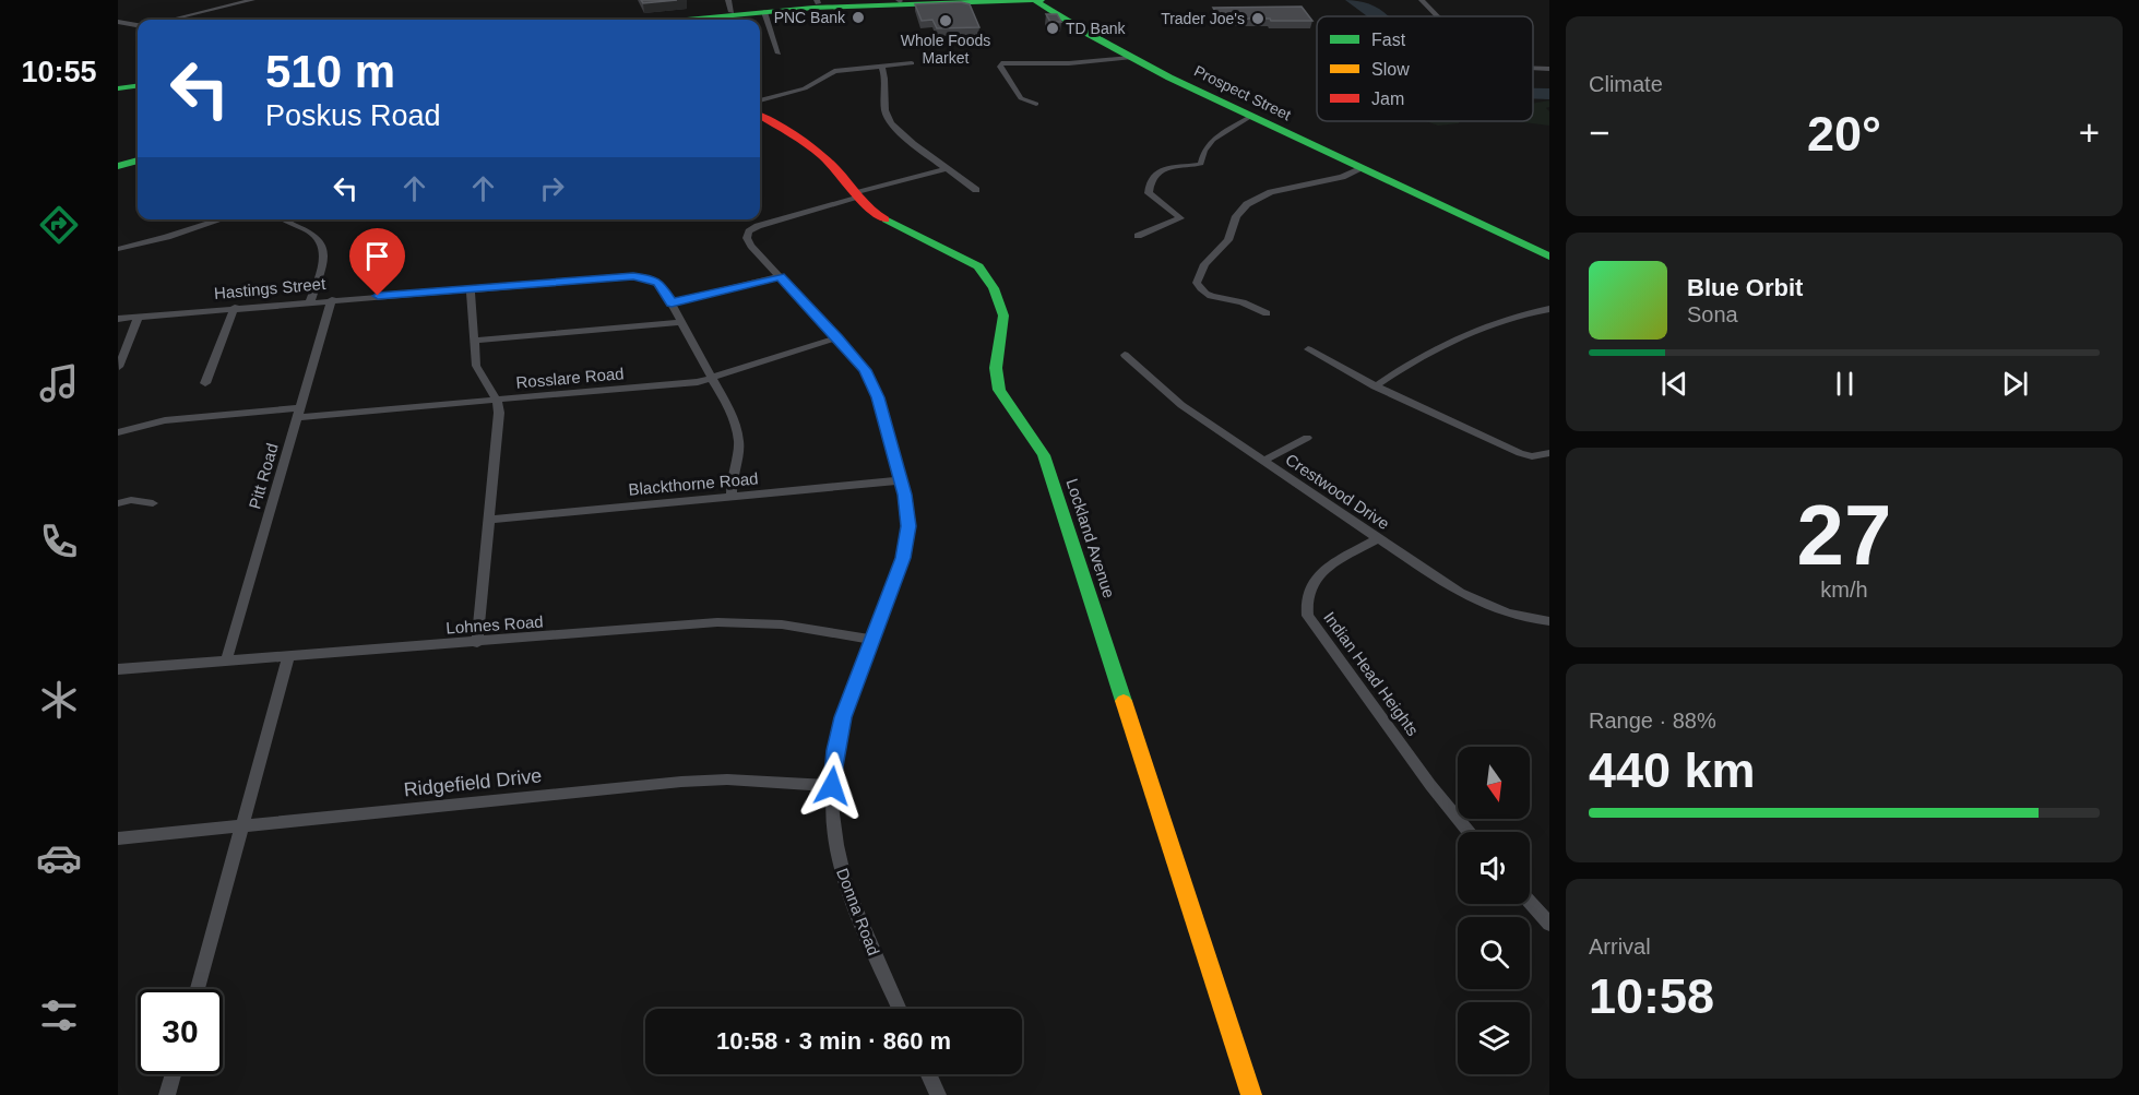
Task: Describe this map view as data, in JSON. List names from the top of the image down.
{
  "streets": {
    "main road": ["Prospect Street", "Lockland Avenue"],
    "street": [
      "Hastings Street",
      "Rosslare Road",
      "Pitt Road",
      "Blackthorne Road",
      "Crestwood Drive",
      "Lohnes Road",
      "Indian Head Heights",
      "Ridgefield Drive",
      "Donna Road"
    ]
  },
  "crossings": [
    ["Hastings Street", "Rosslare Road"],
    ["Hastings Street", "Pitt Road"],
    ["Hastings Street", "Blackthorne Road"],
    ["Rosslare Road", "Pitt Road"],
    ["Rosslare Road", "Donna Road"],
    ["Pitt Road", "Lohnes Road"],
    ["Blackthorne Road", "Donna Road"],
    ["Crestwood Drive", "Indian Head Heights"],
    ["Lockland Avenue", "Donna Road"],
    ["Lohnes Road", "Donna Road"],
    ["Ridgefield Drive", "Donna Road"]
  ],
  "places": [
    "PNC Bank",
    "Trader Joe's",
    "Whole Foods Market",
    "TD Bank"
  ],
  "legend": ["Fast", "Slow", "Jam"],
  "north": "bottom",
  "page": {
    "tabs": "10:55",
    "tile": [
      "Climate",
      ["27", "km/h"],
      ["Range · 88%", "440 km"],
      ["Arrival", "10:58"]
    ],
    "turn": ["510 m", "Poskus Road"],
    "heat": ["−", "20°", "+"],
    "song": ["Blue Orbit", "Sona"],
    "limit": "30",
    "trip": "10:58 · 3 min · 860 m"
  }
}
